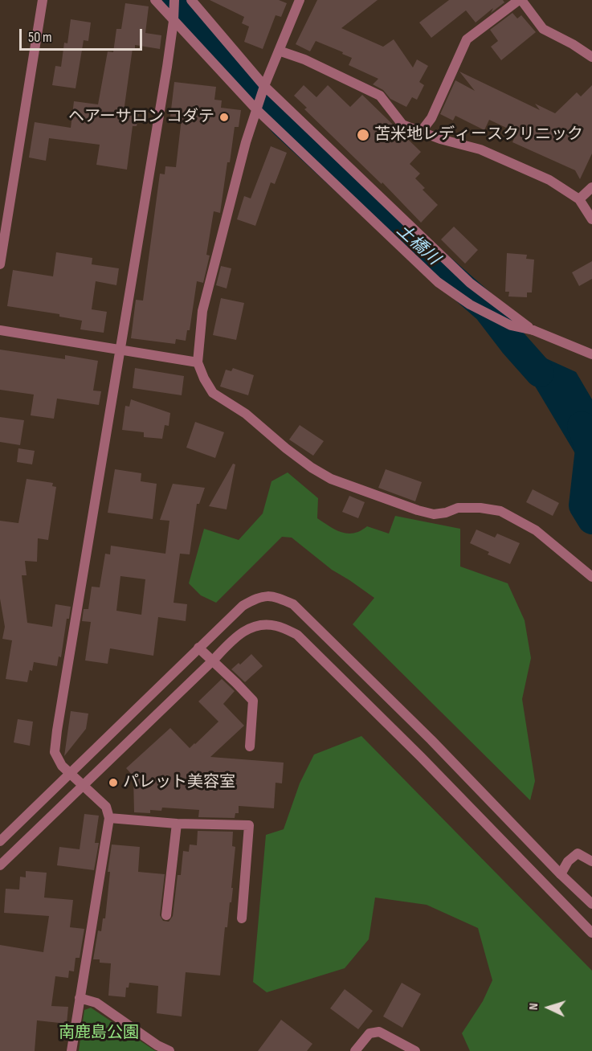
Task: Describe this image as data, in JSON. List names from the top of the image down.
{
  "water": ["土橋川"],
  "parks": ["南鹿島公園"],
  "places": ["ヘアーサロン コダテ", "苫米地レディースクリニック", "パレット美容室"],
  "scale_bar": "50 m",
  "north": "left"
}
